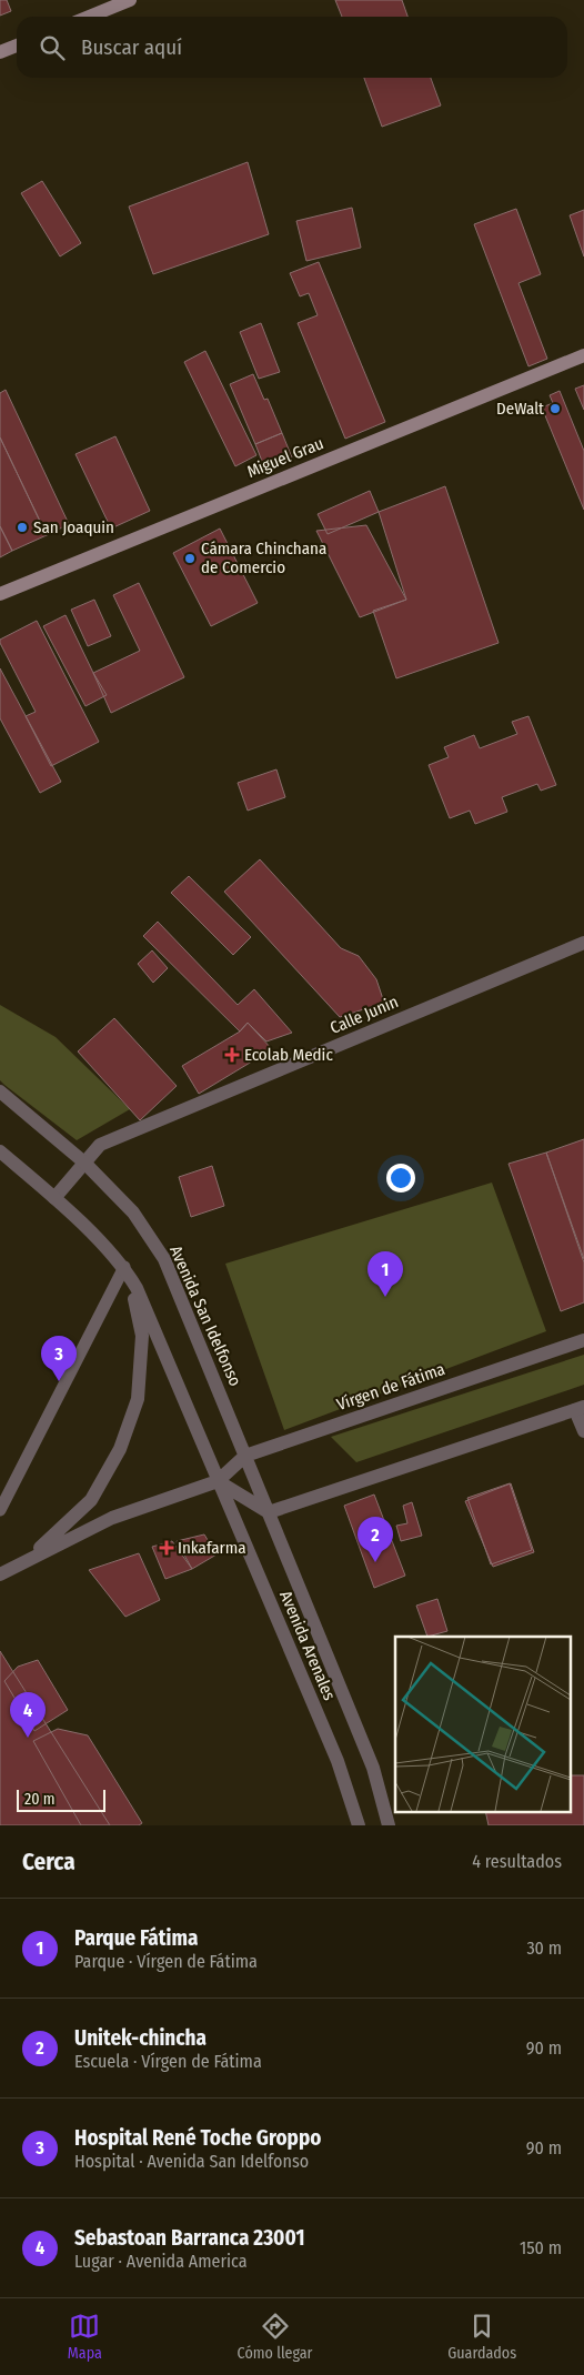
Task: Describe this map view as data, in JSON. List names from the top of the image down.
{
  "streets": {
    "main road": ["Miguel Grau"],
    "street": [
      "Calle Junin",
      "Avenida San Idelfonso",
      "Vírgen de Fátima",
      "Avenida Arenales"
    ]
  },
  "crossings": [
    ["Calle Junin", "Avenida San Idelfonso"],
    ["Avenida San Idelfonso", "Vírgen de Fátima"],
    ["Vírgen de Fátima", "Avenida Arenales"]
  ],
  "places": {
    "other": ["DeWalt", "San Joaquin", "Cámara Chinchana de Comercio"],
    "health": ["Ecolab Medic", "Inkafarma"]
  },
  "scale_bar": "20 m",
  "page": {
    "search": "Buscar aquí",
    "pins": [
      "1",
      "3",
      "2",
      "4"
    ],
    "scale": "20 m",
    "heading": ["Cerca", "4 resultados"],
    "list": [
      {
        "mark": "1",
        "name": "Parque Fátima",
        "note": "Parque · Vírgen de Fátima",
        "value": "30 m"
      },
      {
        "mark": "2",
        "name": "Unitek-chincha",
        "note": "Escuela · Vírgen de Fátima",
        "value": "90 m"
      },
      {
        "mark": "3",
        "name": "Hospital René Toche Groppo",
        "note": "Hospital · Avenida San Idelfonso",
        "value": "90 m"
      },
      {
        "mark": "4",
        "name": "Sebastoan Barranca 23001",
        "note": "Lugar · Avenida America",
        "value": "150 m"
      }
    ],
    "nav": ["Mapa", "Cómo llegar", "Guardados"]
  }
}
